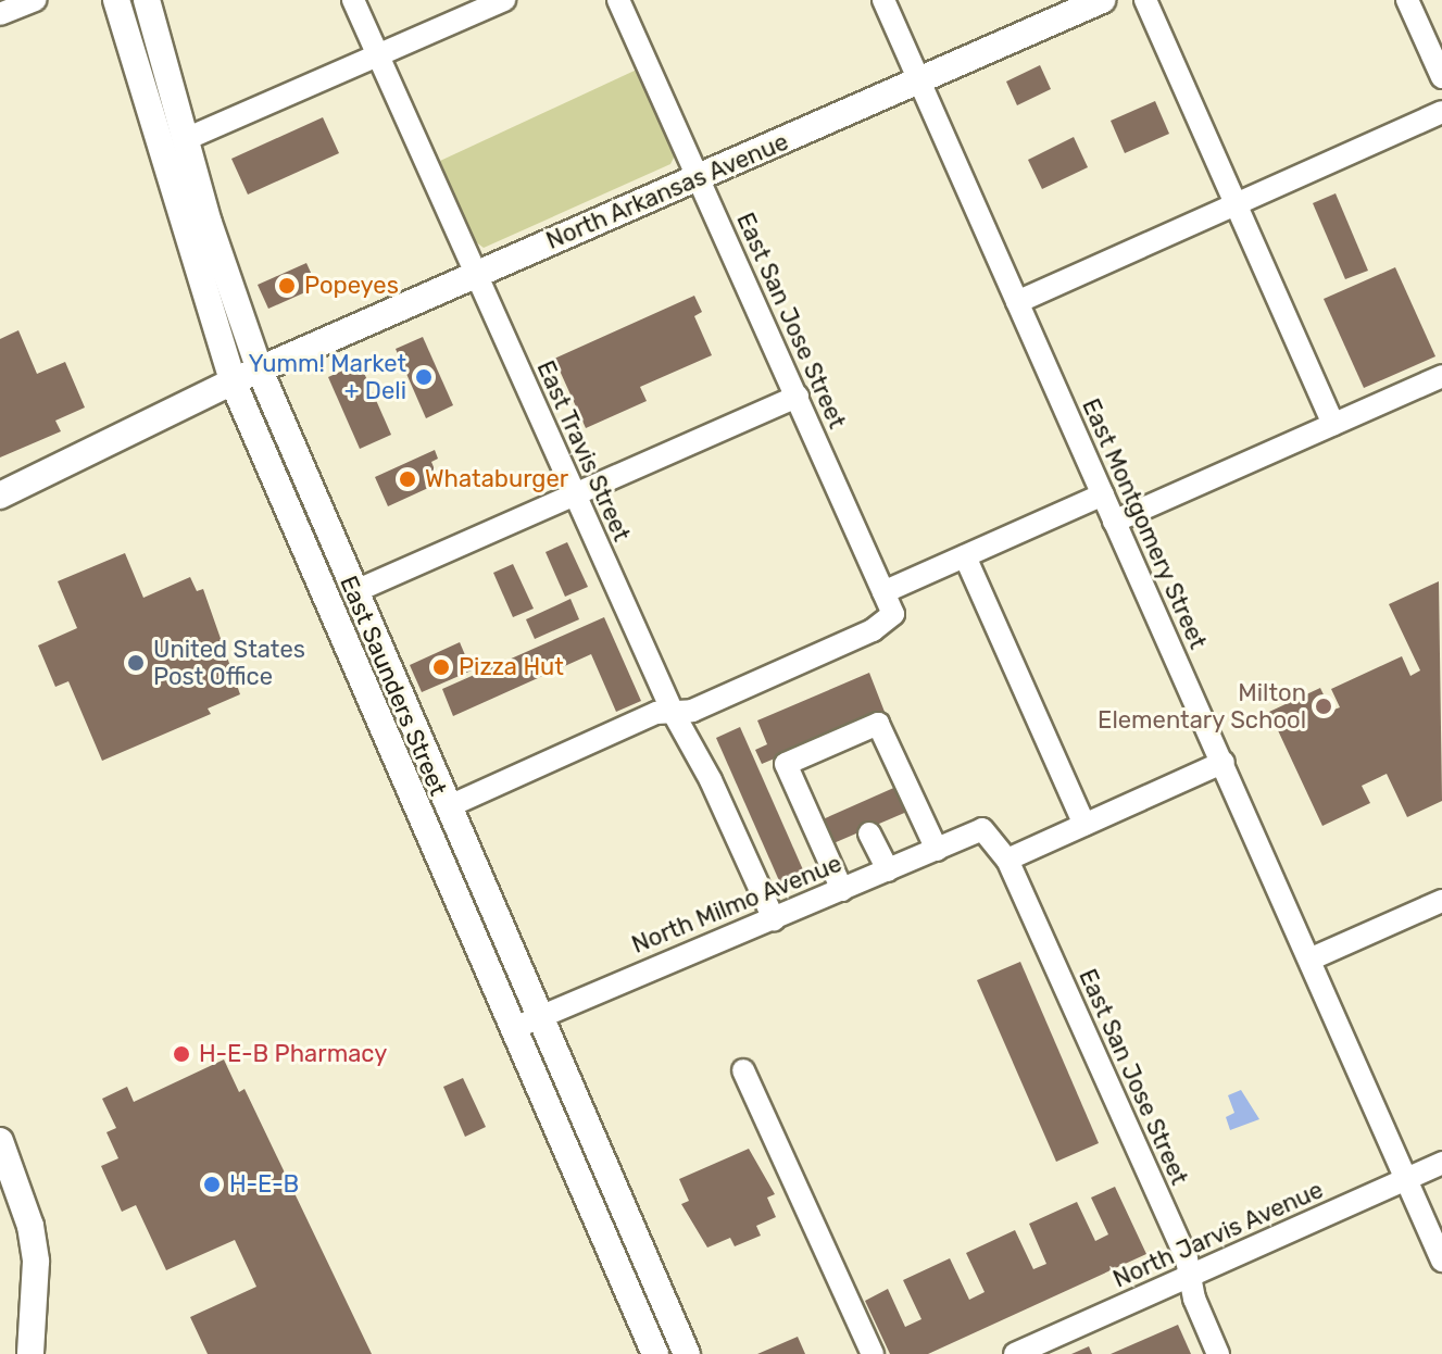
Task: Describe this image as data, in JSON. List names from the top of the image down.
{
  "streets": {
    "main road": ["North Arkansas Avenue", "East Saunders Street"],
    "street": [
      "East San Jose Street",
      "East Travis Street",
      "East Montgomery Street",
      "North Milmo Avenue",
      "North Jarvis Avenue"
    ]
  },
  "crossings": [
    ["North Arkansas Avenue", "East San Jose Street"],
    ["North Arkansas Avenue", "East Travis Street"],
    ["North Arkansas Avenue", "East Montgomery Street"],
    ["North Arkansas Avenue", "East Saunders Street"],
    ["East San Jose Street", "East Travis Street"],
    ["East San Jose Street", "North Milmo Avenue"],
    ["East San Jose Street", "North Jarvis Avenue"],
    ["East Travis Street", "North Milmo Avenue"],
    ["East Montgomery Street", "North Jarvis Avenue"],
    ["East Saunders Street", "North Milmo Avenue"]
  ],
  "places": [
    "Popeyes",
    "Yumm! Market + Deli",
    "Whataburger",
    "United States Post Office",
    "Pizza Hut",
    "Milton Elementary School",
    "H-E-B Pharmacy",
    "H-E-B"
  ]
}
